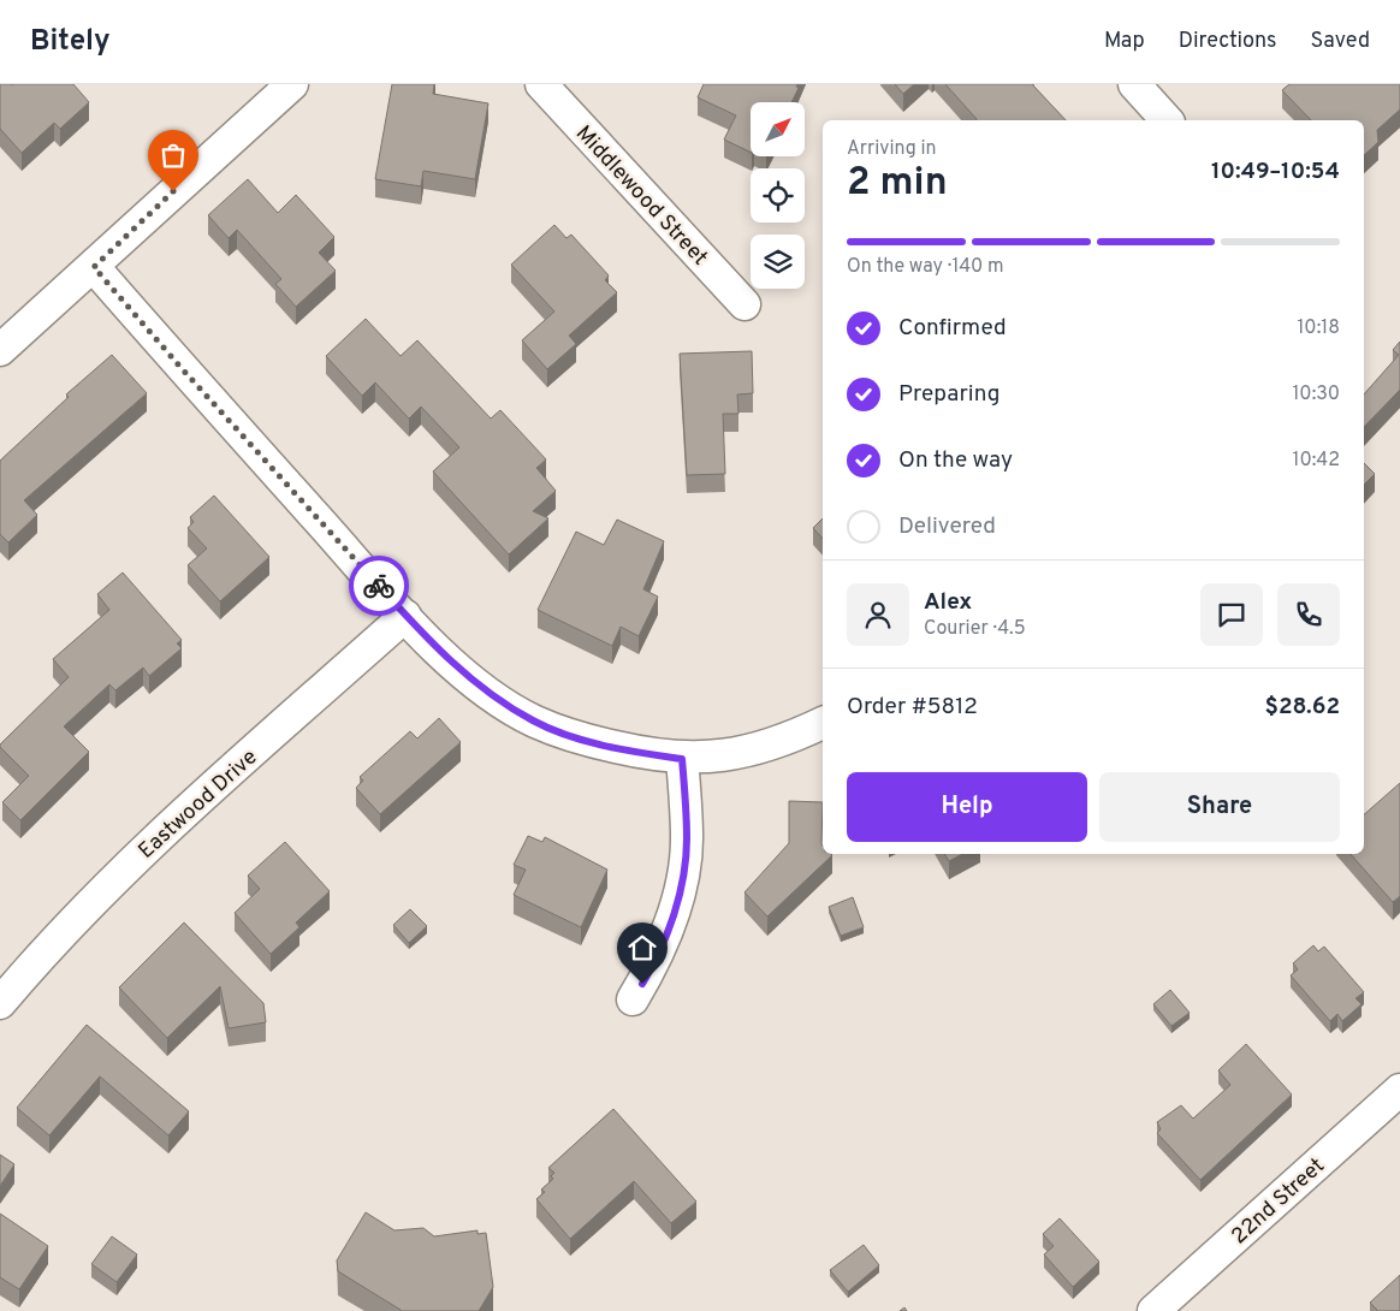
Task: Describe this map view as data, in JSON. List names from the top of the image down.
{
  "streets": {
    "street": ["Middlewood Street", "Eastwood Drive", "22nd Street"]
  },
  "north": "top right",
  "page": {
    "header": "Bitely",
    "nav": ["Map", "Directions", "Saved"],
    "heading": ["2 min", "Arriving in", "10:49–10:54"],
    "panel": [
      "Alex",
      "Courier · 4.5",
      "Order #5812",
      "$28.62"
    ],
    "bar": "On the way · 140 m",
    "list": [
      ["Confirmed", "10:18"],
      ["Preparing", "10:30"],
      ["On the way", "10:42"],
      "Delivered"
    ],
    "buttons": ["Help", "Share"]
  }
}
